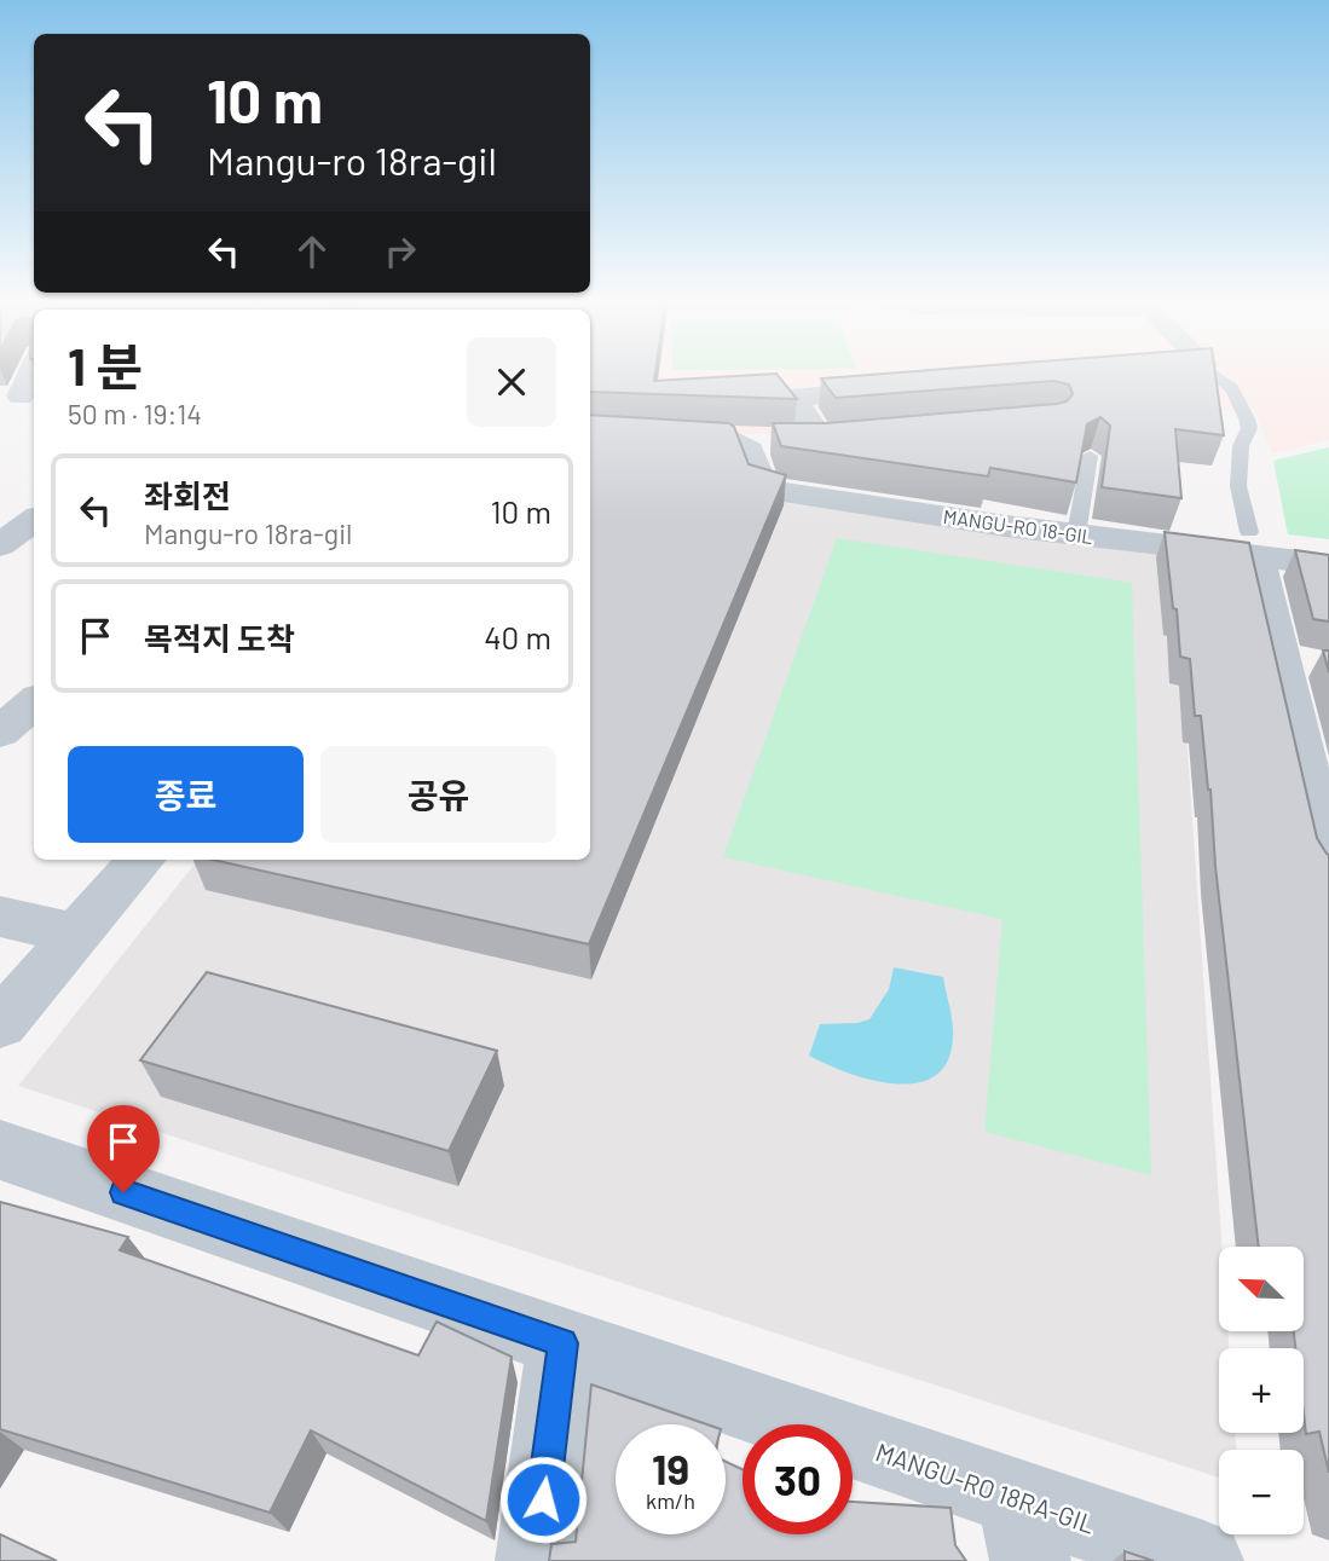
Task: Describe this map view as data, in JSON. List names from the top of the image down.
{
  "streets": {
    "street": ["MANGU-RO 18-GIL", "MANGU-RO 18RA-GIL"]
  },
  "north": "top left",
  "page": {
    "turn": ["10 m", "Mangu-ro 18ra-gil"],
    "heading": ["1 분", "50 m · 19:14"],
    "list": [
      {
        "name": "좌회전",
        "note": "Mangu-ro 18ra-gil",
        "value": "10 m"
      },
      {
        "name": "목적지 도착",
        "value": "40 m"
      }
    ],
    "buttons": ["종료", "공유"],
    "map_buttons": ["+", "−"],
    "speed": "19 km/h",
    "limit": "30"
  }
}
